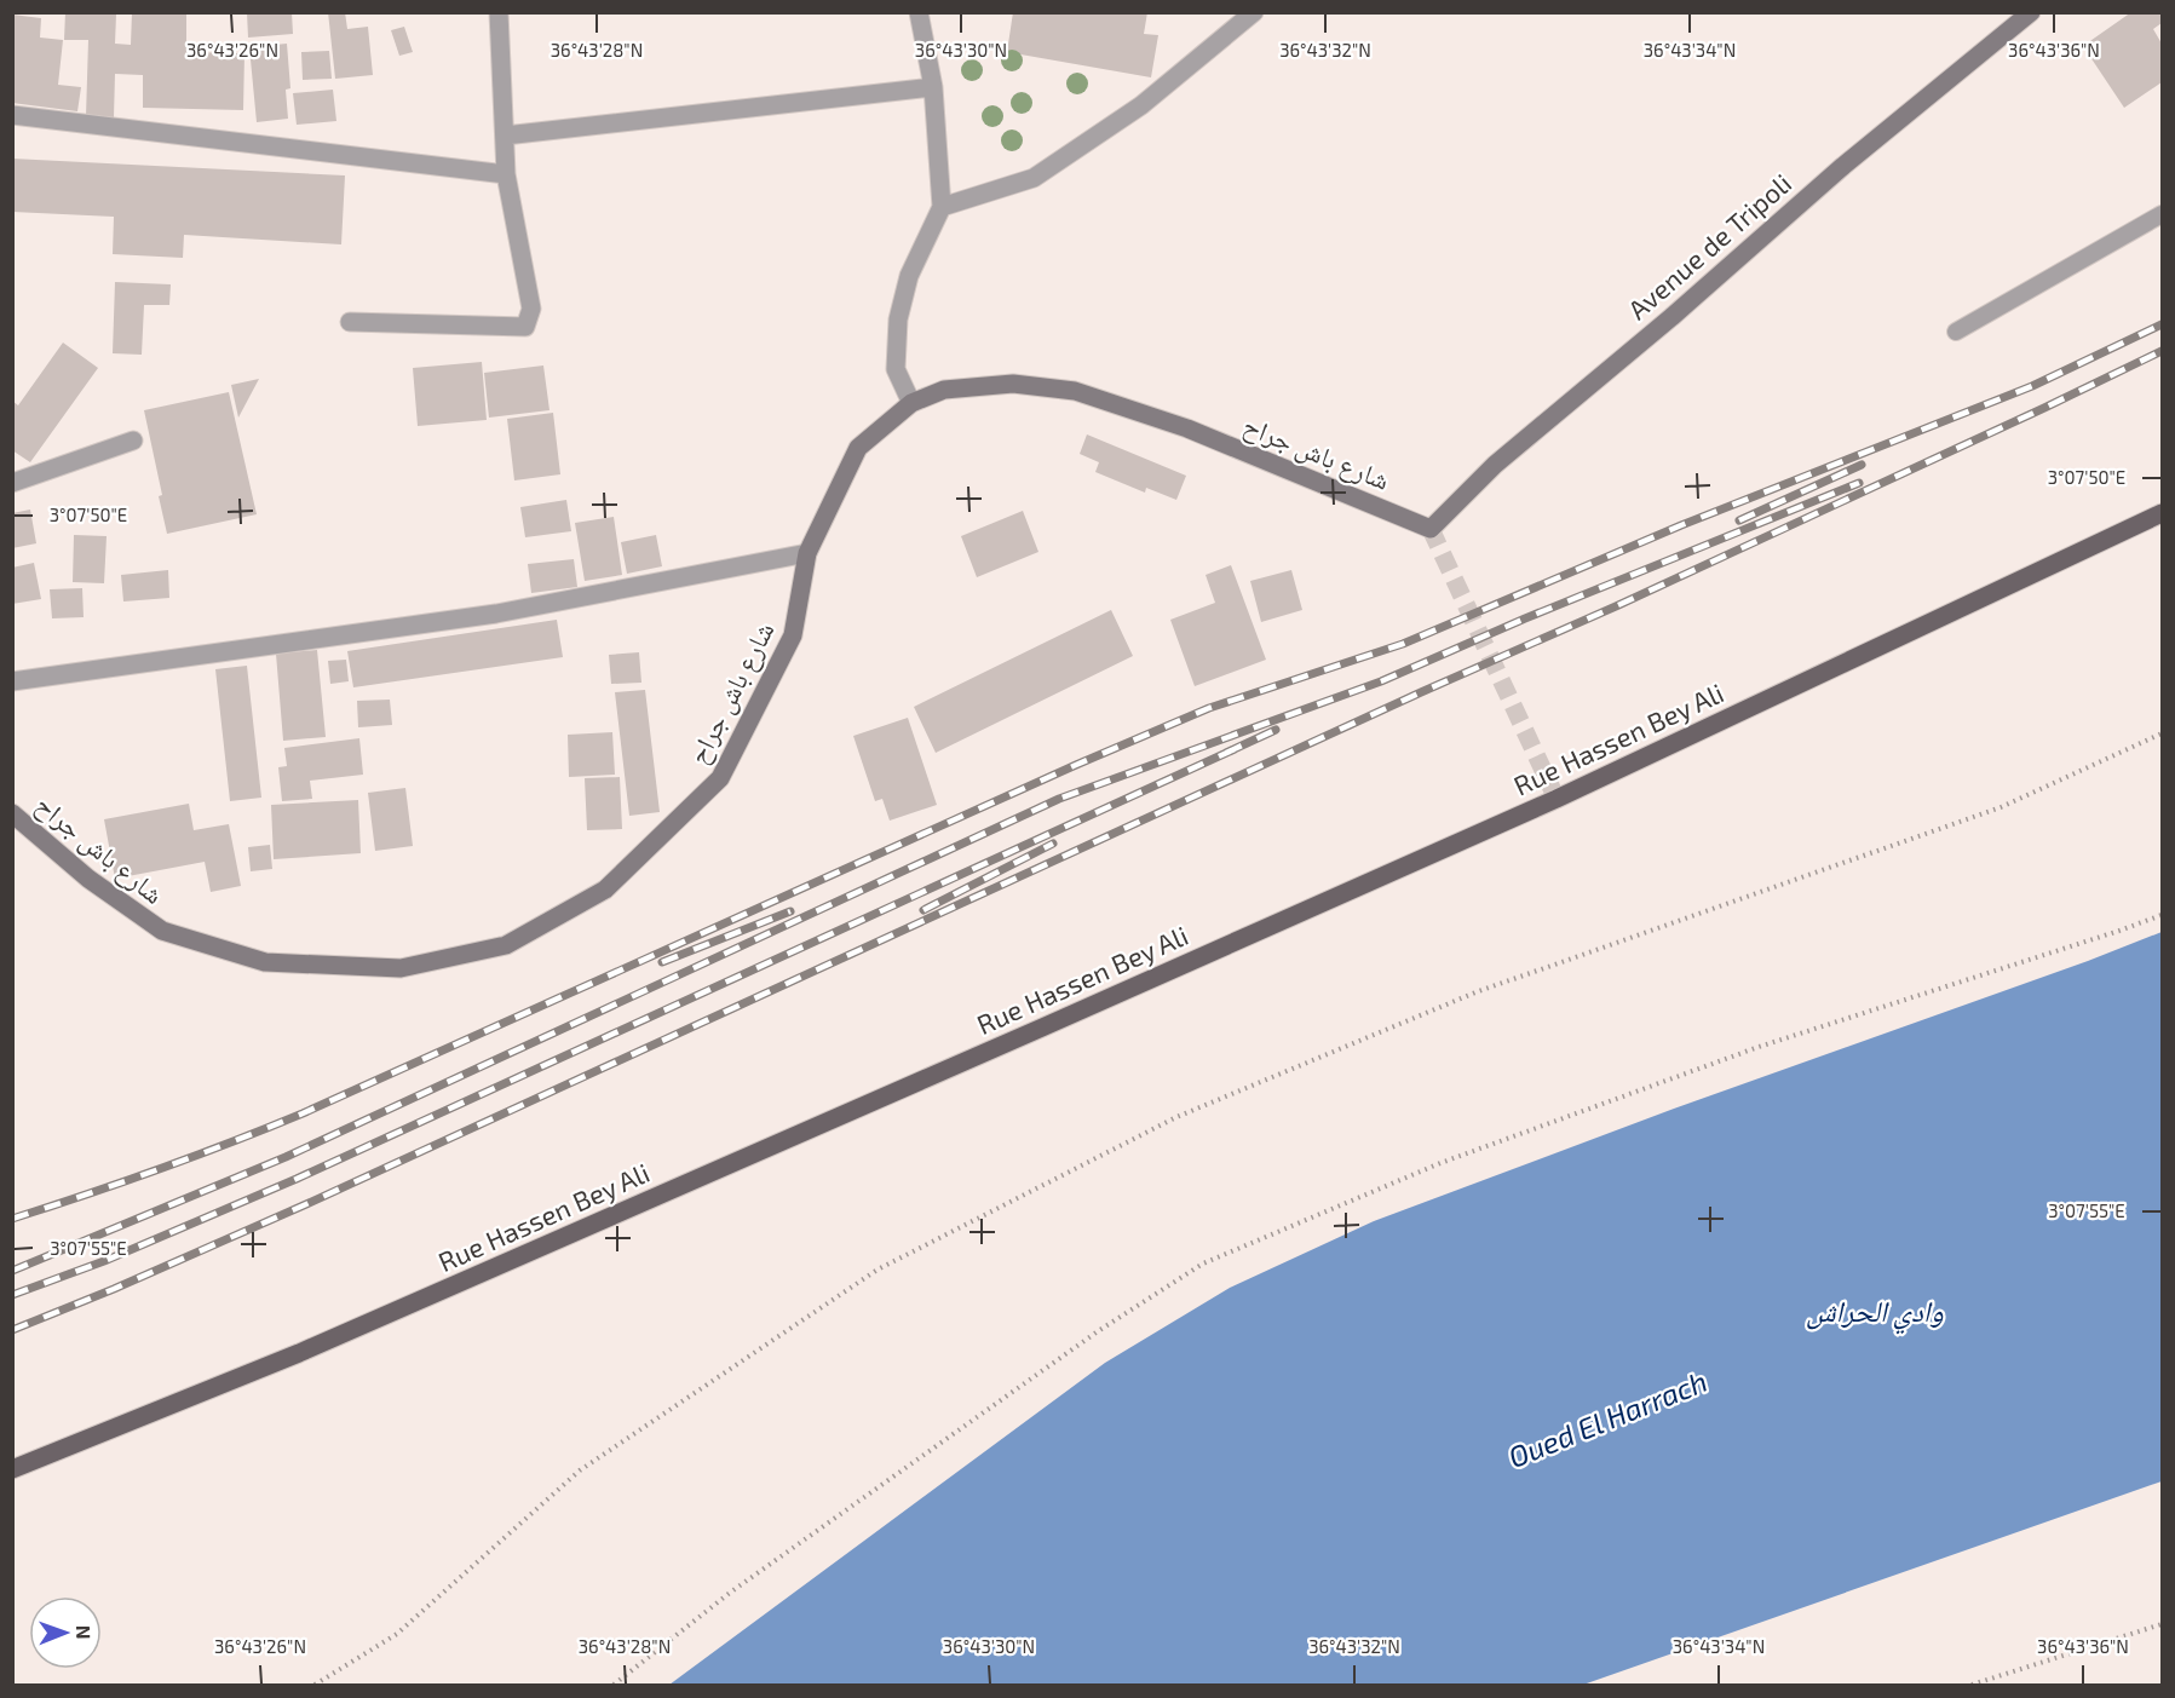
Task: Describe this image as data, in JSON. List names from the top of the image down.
{
  "streets": {
    "main road": ["Avenue de Tripoli", "شارع باش جراح", "Rue Hassen Bey Ali"]
  },
  "crossings": [
    ["Avenue de Tripoli", "شارع باش جراح"]
  ],
  "water": ["وادي الحراش", "Oued El Harrach"],
  "north": "right",
  "coordinates": [
    "36°43'26\"N",
    "36°43'28\"N",
    "36°43'30\"N",
    "36°43'32\"N",
    "36°43'34\"N",
    "36°43'36\"N",
    "3°07'50\"E",
    "3°07'55\"E"
  ]
}
